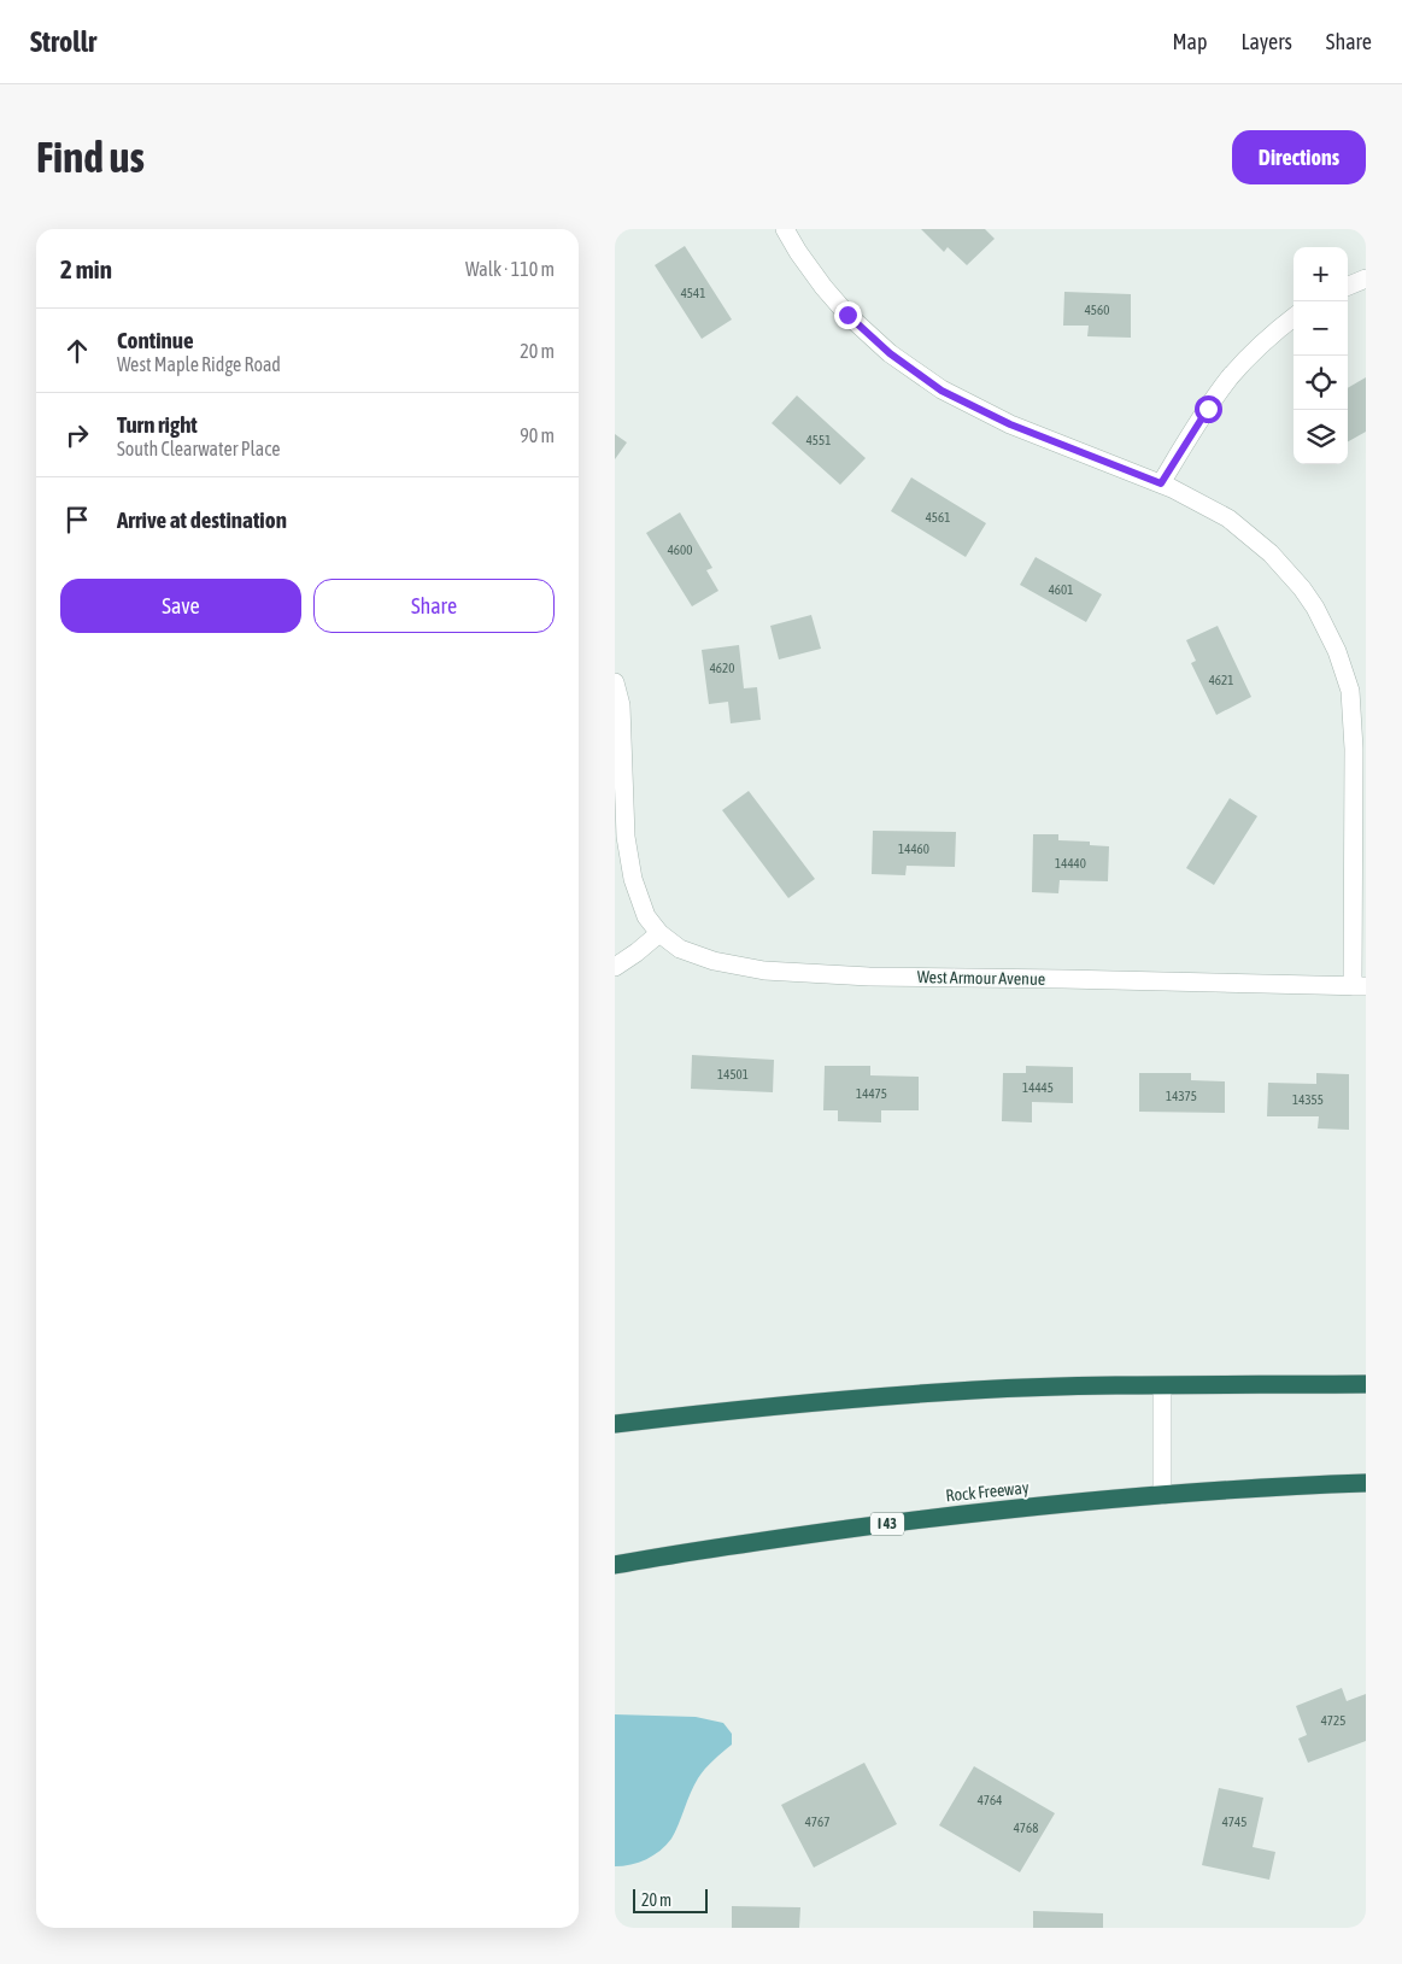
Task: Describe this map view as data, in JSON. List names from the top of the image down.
{
  "streets": {
    "highway": ["Rock Freeway", "I 43"],
    "street": ["West Armour Avenue"]
  },
  "house_numbers": [
    "4541",
    "4560",
    "4551",
    "4561",
    "4600",
    "4601",
    "4620",
    "4621",
    "14460",
    "14440",
    "14501",
    "14445",
    "14475",
    "14375",
    "14355",
    "4725",
    "4764",
    "4767",
    "4745",
    "4768"
  ],
  "scale_bar": "20 m",
  "page": {
    "header": "Strollr",
    "nav": ["Map", "Layers", "Share"],
    "buttons": [
      "Directions",
      ["Save", "Share"]
    ],
    "title": "Find us",
    "heading": ["2 min", "Walk · 110 m"],
    "map_buttons": ["+", "−"],
    "list": [
      ["Continue", "West Maple Ridge Road", "20 m"],
      ["Turn right", "South Clearwater Place", "90 m"],
      "Arrive at destination"
    ],
    "scale": "20 m"
  }
}
